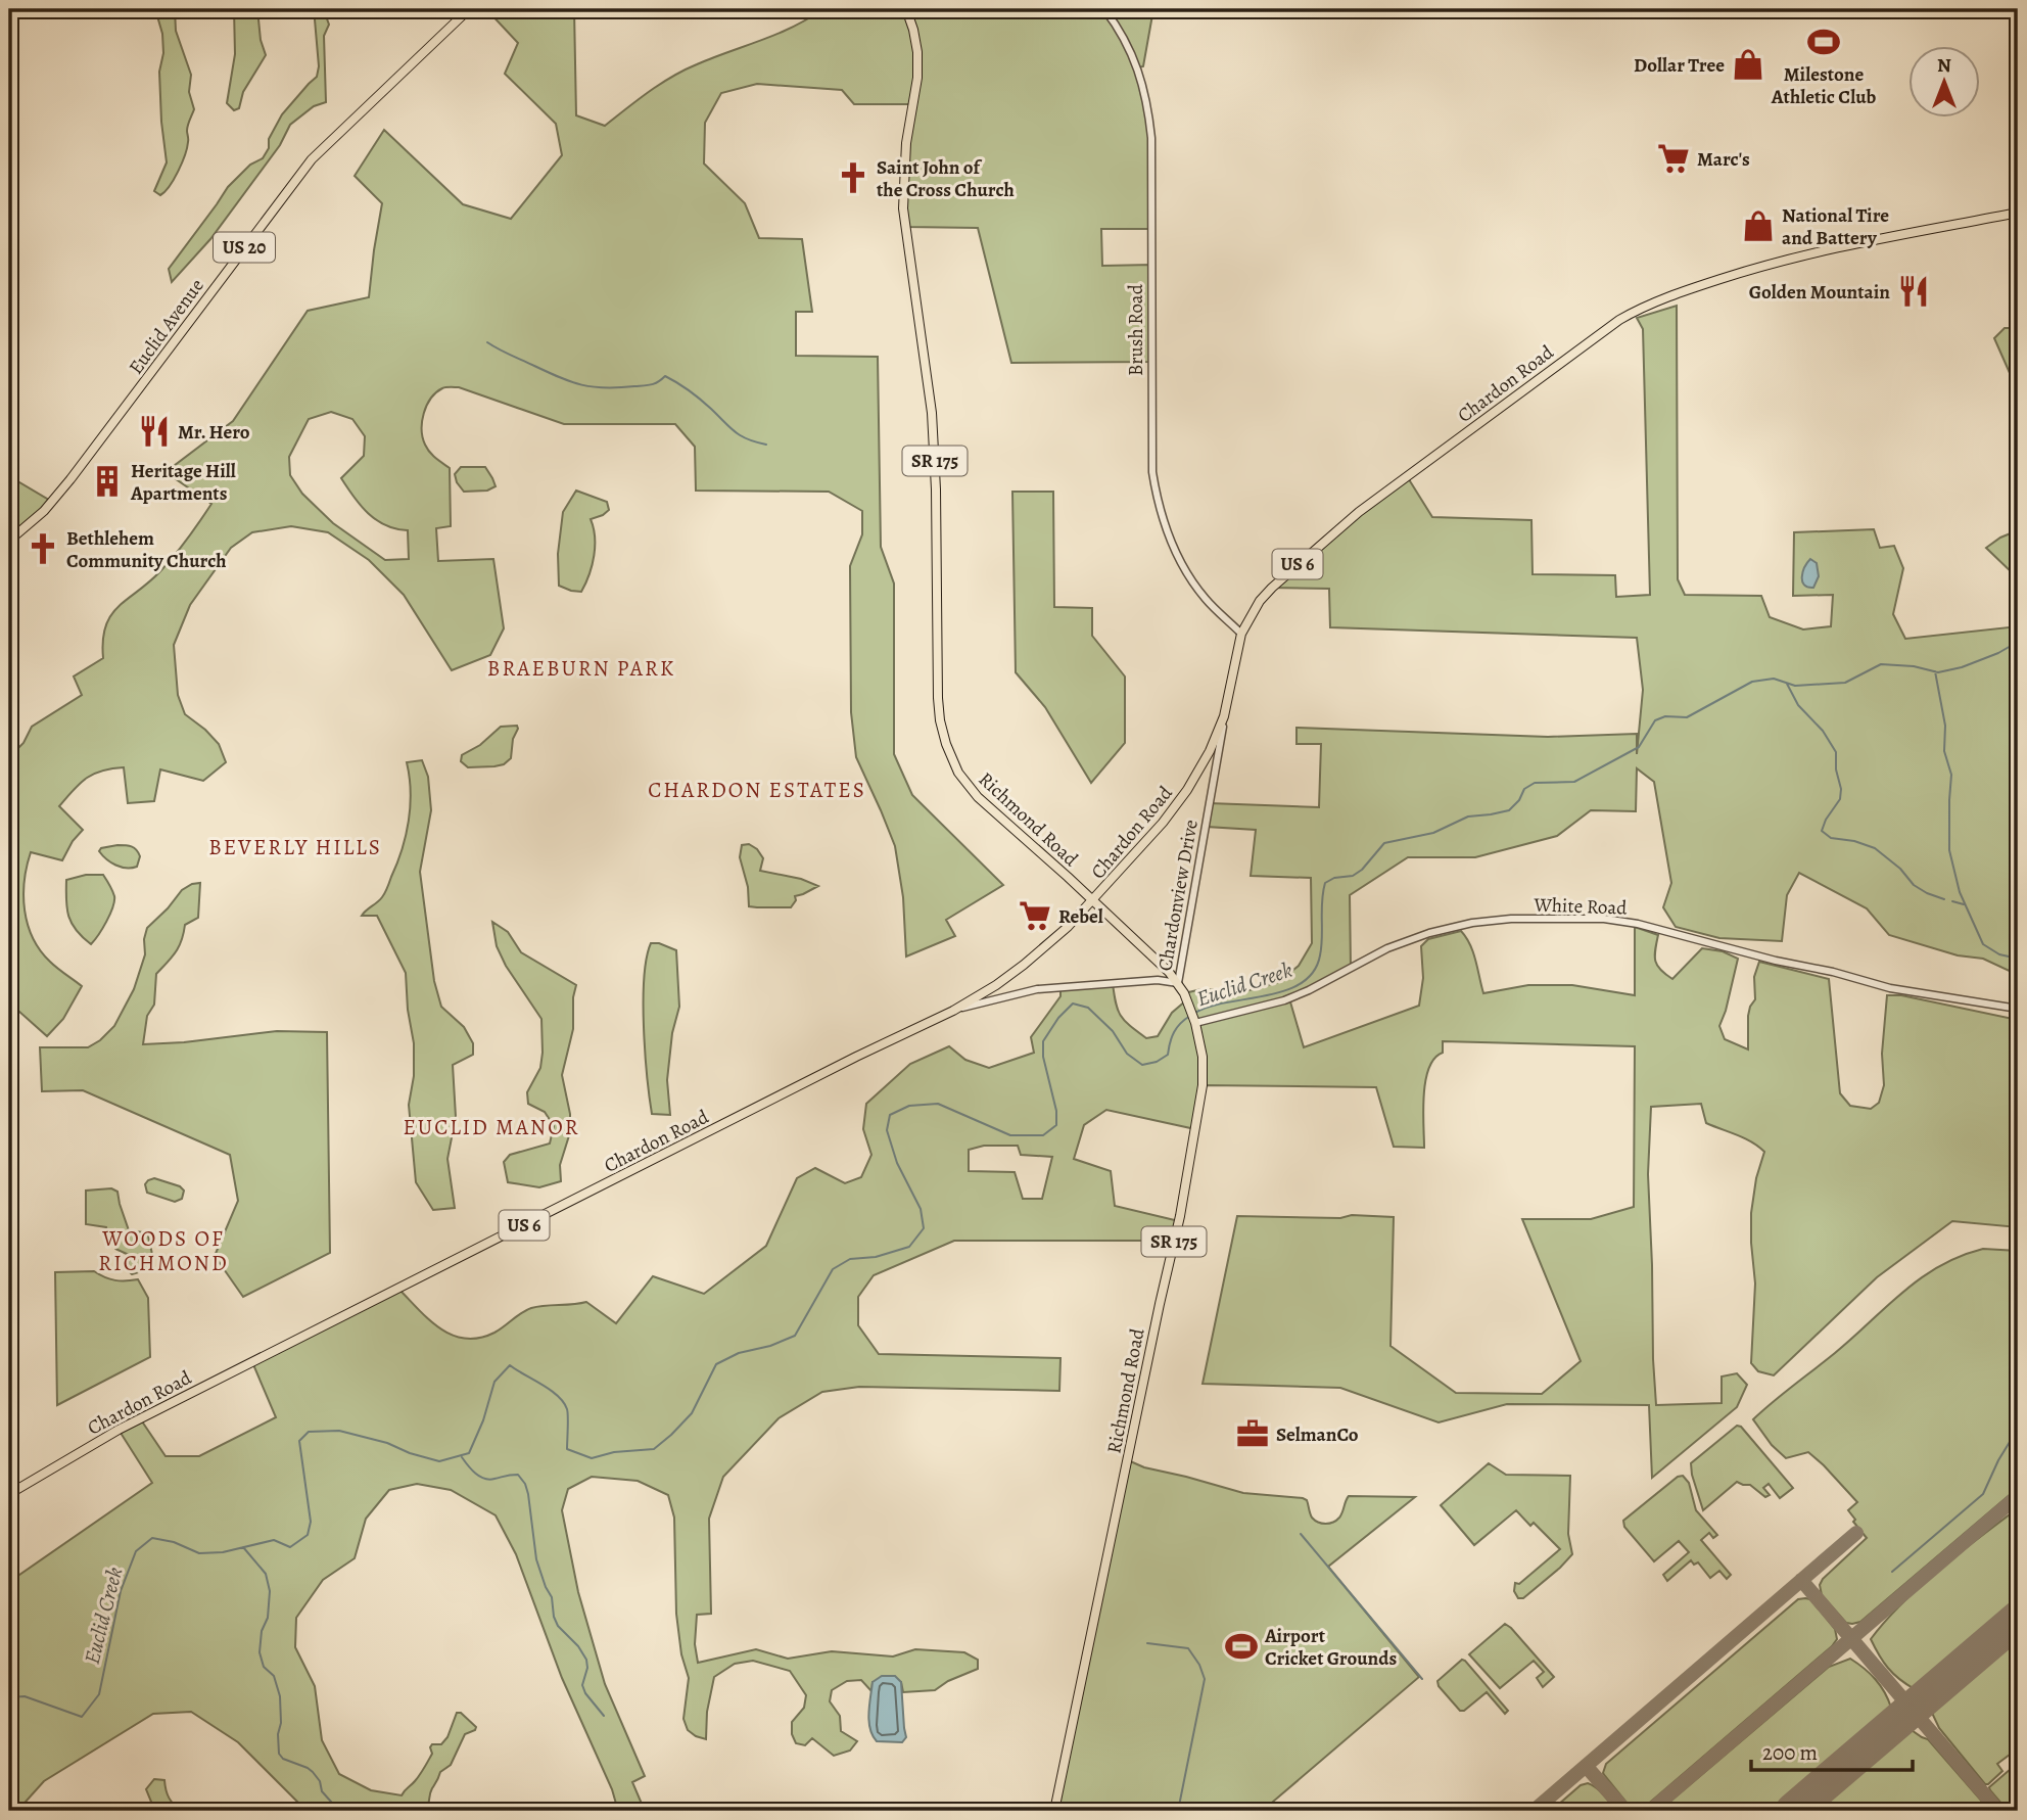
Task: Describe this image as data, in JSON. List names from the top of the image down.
{
  "streets": {
    "main road": [
      "US 20",
      "Euclid Avenue",
      "Chardon Road",
      "SR 175",
      "US 6",
      "Richmond Road"
    ],
    "street": ["Brush Road", "Chardonview Drive", "White Road"]
  },
  "crossings": [
    ["Brush Road", "Chardon Road"],
    ["Chardon Road", "Richmond Road"],
    ["Chardon Road", "Chardonview Drive"],
    ["Richmond Road", "Chardonview Drive"],
    ["Richmond Road", "White Road"]
  ],
  "districts": [
    "BRAEBURN PARK",
    "CHARDON ESTATES",
    "BEVERLY HILLS",
    "EUCLID MANOR",
    "WOODS OF RICHMOND"
  ],
  "water": ["Euclid Creek"],
  "places": {
    "sports": ["Milestone Athletic Club", "Airport Cricket Grounds"],
    "shop": ["Dollar Tree", "National Tire and Battery"],
    "supermarket": ["Marc's", "Rebel"],
    "church": ["Saint John of the Cross Church", "Bethlehem Community Church"],
    "restaurant": ["Golden Mountain", "Mr. Hero"],
    "building": ["Heritage Hill Apartments"],
    "office": ["SelmanCo"]
  },
  "scale_bar": "200 m",
  "north": "top"
}
